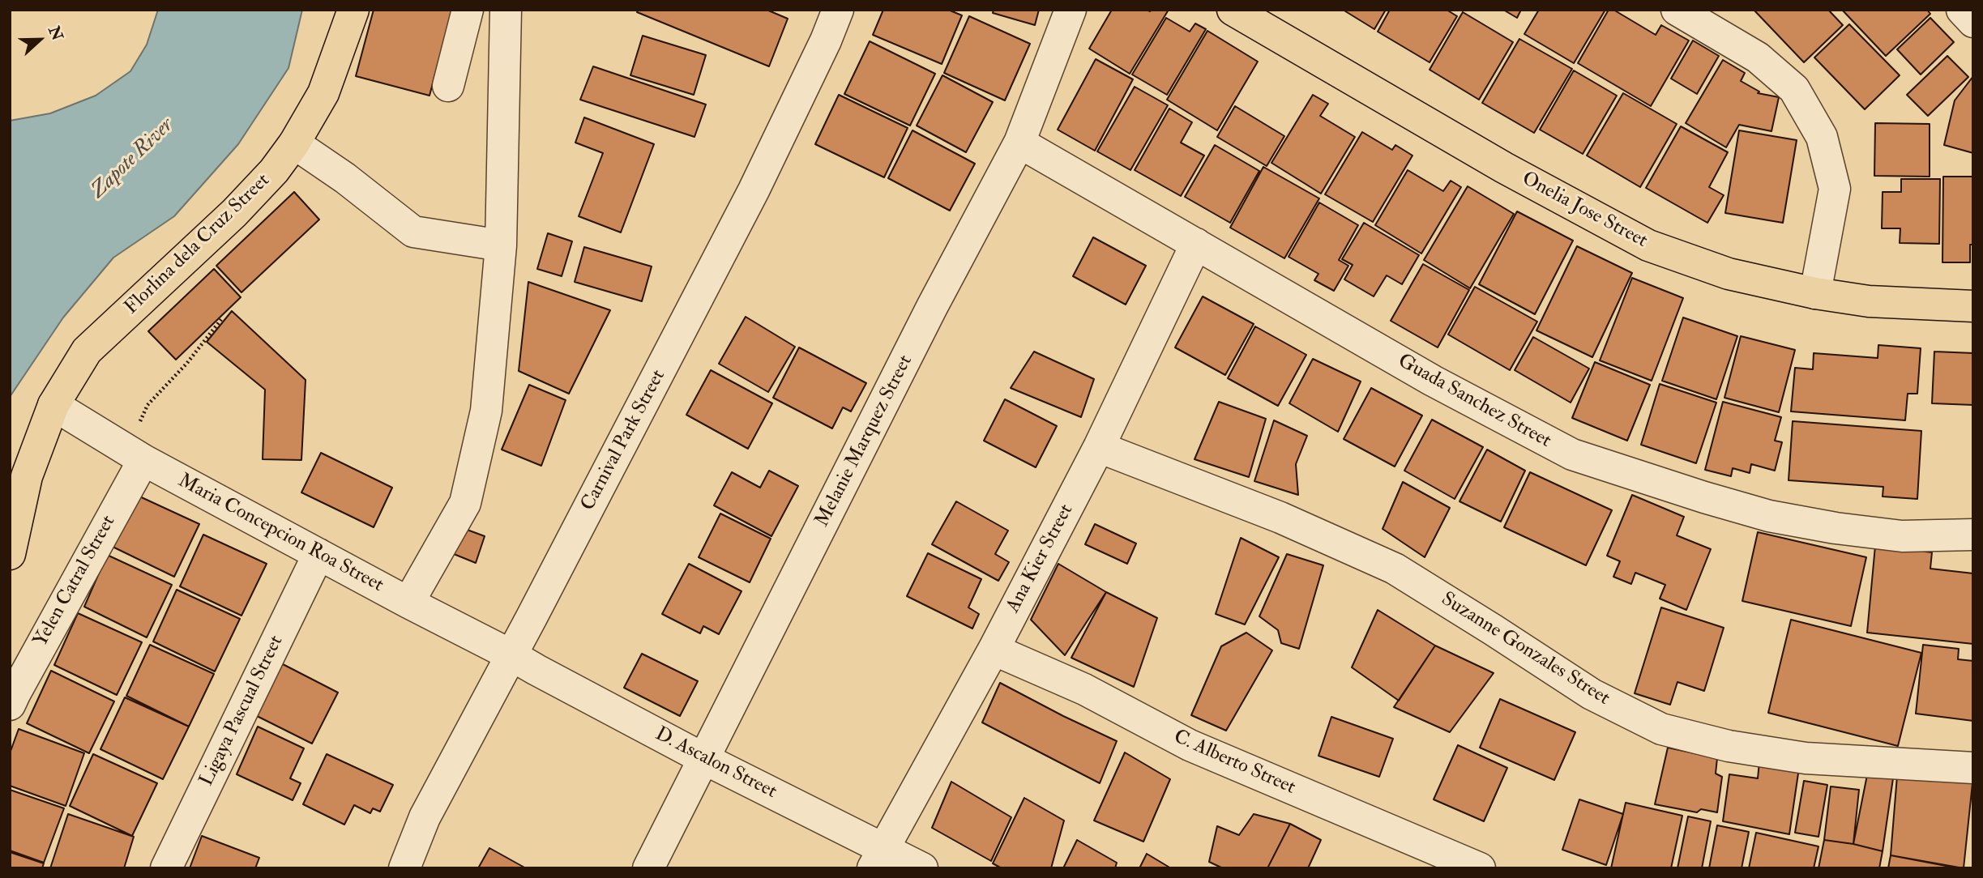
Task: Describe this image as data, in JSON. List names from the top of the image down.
{
  "streets": {
    "main road": ["Onelia Jose Street", "Florlina dela Cruz Street"],
    "street": [
      "Guada Sanchez Street",
      "Carnival Park Street",
      "Melanie Marquez Street",
      "Maria Concepcion Roa Street",
      "Ana Kier Street",
      "Yelen Catral Street",
      "Suzanne Gonzales Street",
      "Ligaya Pascual Street",
      "C. Alberto Street",
      "D. Ascalon Street"
    ]
  },
  "crossings": [
    ["Florlina dela Cruz Street", "Maria Concepcion Roa Street"],
    ["Guada Sanchez Street", "Melanie Marquez Street"],
    ["Guada Sanchez Street", "Ana Kier Street"],
    ["Carnival Park Street", "Maria Concepcion Roa Street"],
    ["Carnival Park Street", "D. Ascalon Street"],
    ["Melanie Marquez Street", "D. Ascalon Street"],
    ["Maria Concepcion Roa Street", "Yelen Catral Street"],
    ["Maria Concepcion Roa Street", "Ligaya Pascual Street"],
    ["Maria Concepcion Roa Street", "D. Ascalon Street"],
    ["Ana Kier Street", "Suzanne Gonzales Street"],
    ["Ana Kier Street", "C. Alberto Street"],
    ["Ana Kier Street", "D. Ascalon Street"]
  ],
  "water": ["Zapote River"],
  "north": "right"
}
